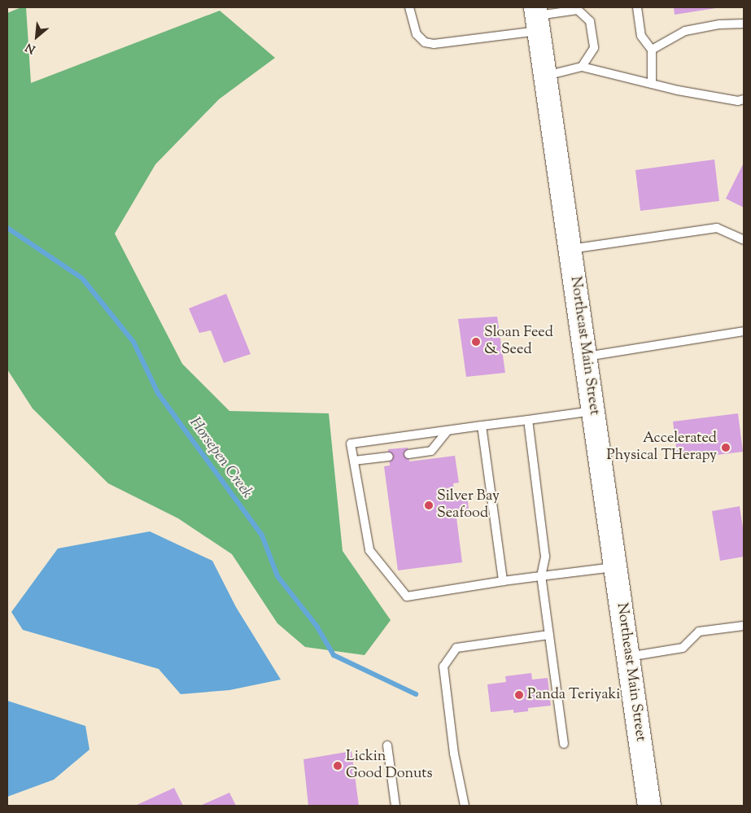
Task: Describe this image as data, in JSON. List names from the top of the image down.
{
  "streets": {
    "main road": ["Northeast Main Street"]
  },
  "water": ["Horsepen Creek"],
  "places": [
    "Sloan Feed & Seed",
    "Accelerated Physical THerapy",
    "Silver Bay Seafood",
    "Panda Teriyaki",
    "Lickin Good Donuts"
  ],
  "north": "bottom left"
}
